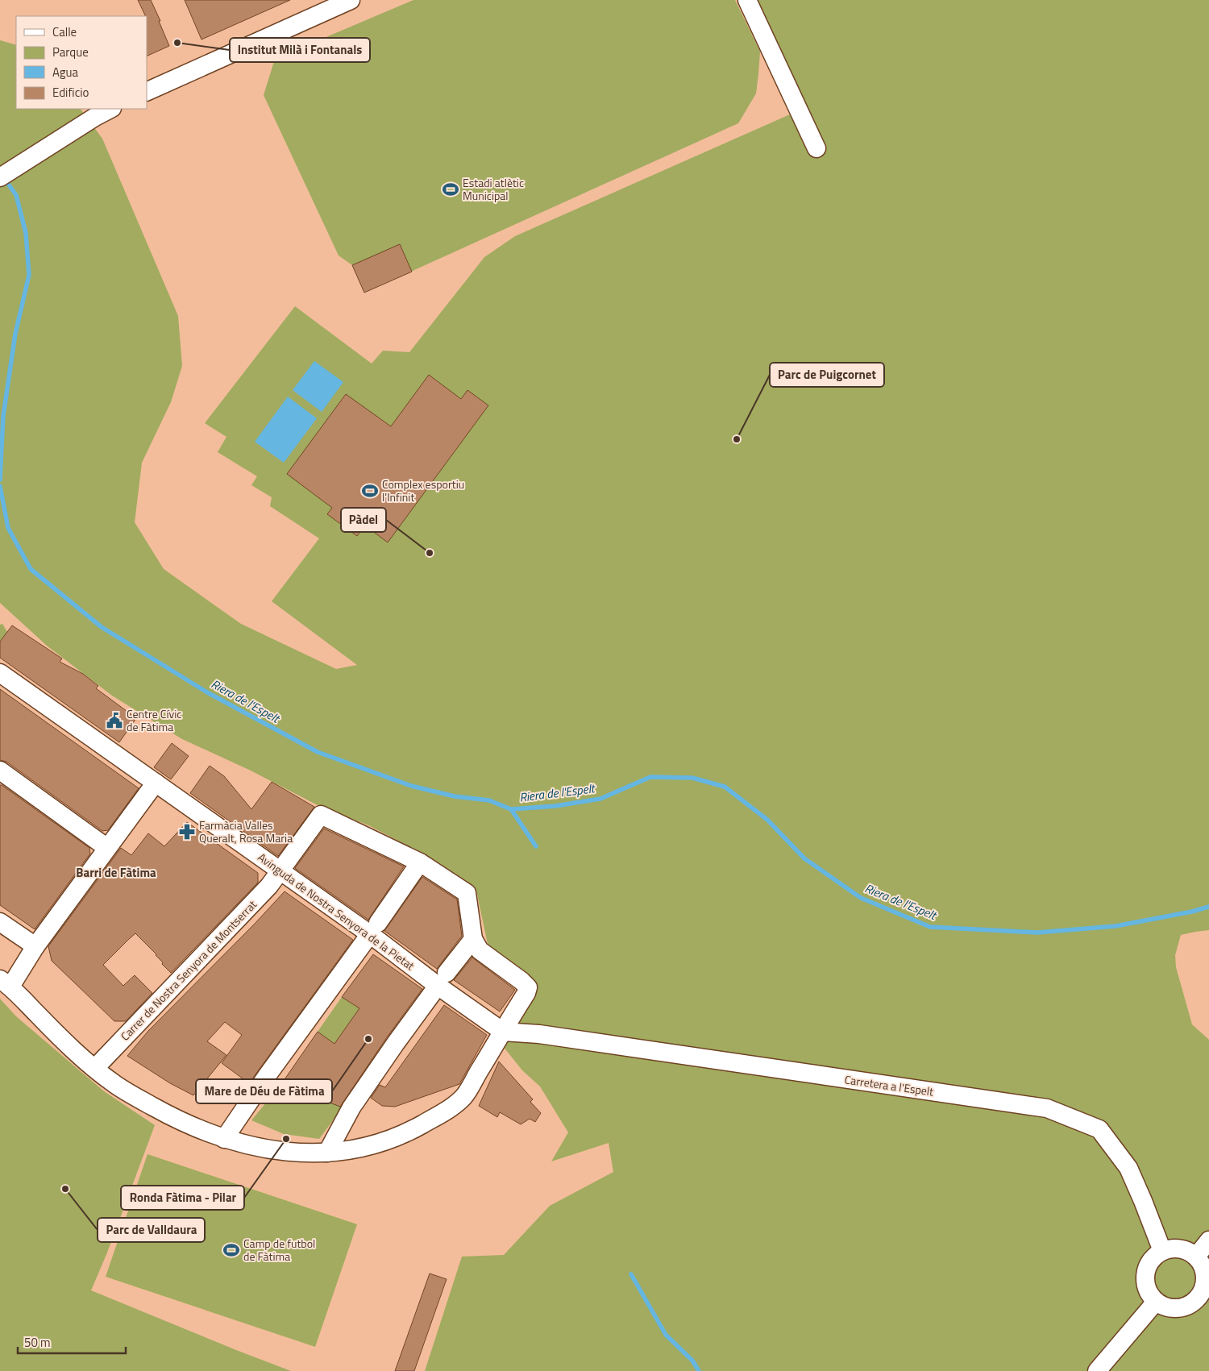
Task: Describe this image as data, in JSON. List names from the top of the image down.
{
  "streets": {
    "street": ["Avinguda de Nostra Senyora de la Pietat", "Carrer de Nostra Senyora de Montserrat", "Carretera a l'Espelt"]
  },
  "crossings": [
    ["Avinguda de Nostra Senyora de la Pietat", "Carrer de Nostra Senyora de Montserrat"],
    ["Avinguda de Nostra Senyora de la Pietat", "Carretera a l'Espelt"]
  ],
  "districts": ["Barri de Fàtima"],
  "water": ["Riera de l'Espelt"],
  "places": {
    "other": [
      "Institut Milà i Fontanals",
      "Parc de Puigcornet",
      "Pàdel",
      "Mare de Déu de Fàtima",
      "Ronda Fàtima - Pilar",
      "Parc de Valldaura"
    ],
    "sports": ["Estadi atlètic Municipal", "Complex esportiu l'Infinit", "Camp de futbol de Fàtima"],
    "public building": ["Centre Cívic de Fàtima"],
    "pharmacy": ["Farmàcia Valles Queralt, Rosa Maria"]
  },
  "legend": [
    "Calle",
    "Parque",
    "Agua",
    "Edificio"
  ],
  "scale_bar": "50 m"
}
